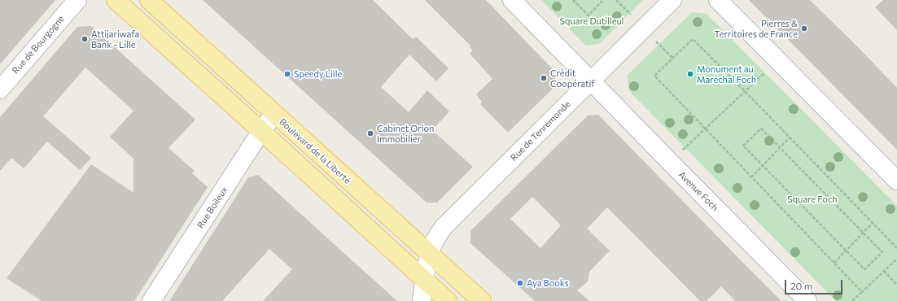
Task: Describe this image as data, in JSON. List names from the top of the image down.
{
  "streets": {
    "main road": ["Boulevard de la Liberté"],
    "street": [
      "Rue de Bourgogne",
      "Rue de Tenremonde",
      "Avenue Foch",
      "Rue Boileux"
    ]
  },
  "crossings": [
    ["Rue de Tenremonde", "Boulevard de la Liberté"],
    ["Rue de Tenremonde", "Avenue Foch"],
    ["Boulevard de la Liberté", "Rue Boileux"]
  ],
  "parks": ["Square Dutilleul", "Square Foch"],
  "places": [
    "Pierres & Territoires de France",
    "Attijariwafa Bank - Lille",
    "Speedy Lille",
    "Monument au Maréchal Foch",
    "Crédit Coopératif",
    "Cabinet Orion Immobilier",
    "Aya Books"
  ],
  "scale_bar": "20 m"
}
